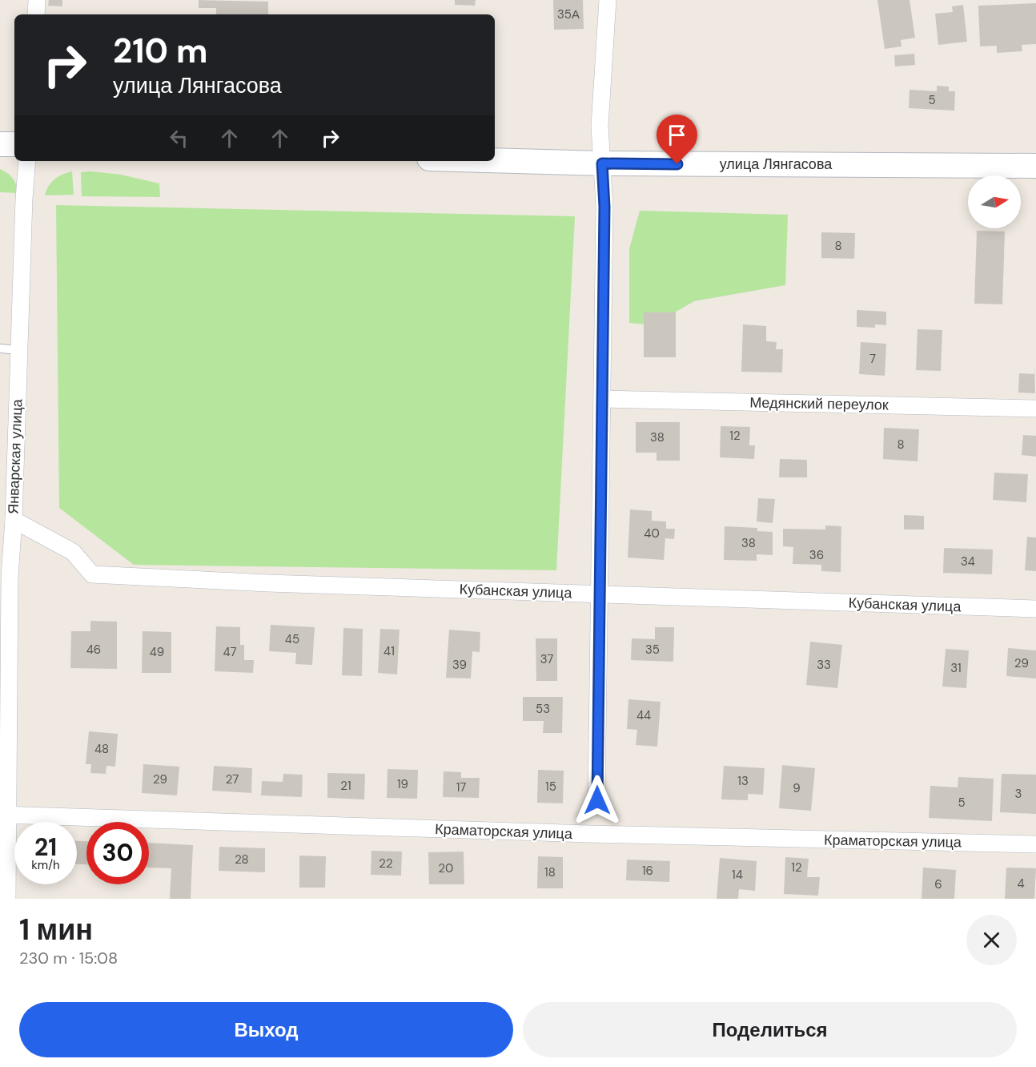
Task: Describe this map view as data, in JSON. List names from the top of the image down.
{
  "streets": {
    "main road": ["улица Лянгасова"],
    "street": [
      "Медянский переулок",
      "Январская улица",
      "Кубанская улица",
      "Краматорская улица"
    ]
  },
  "crossings": [
    ["Январская улица", "Кубанская улица"],
    ["Январская улица", "Краматорская улица"]
  ],
  "house_numbers": [
    "35А",
    "5",
    "8",
    "7",
    "12",
    "38",
    "8",
    "40",
    "38",
    "36",
    "34",
    "45",
    "46",
    "35",
    "41",
    "49",
    "47",
    "37",
    "29",
    "39",
    "33",
    "31",
    "53",
    "44",
    "48",
    "29",
    "27",
    "13",
    "19",
    "21",
    "15",
    "17",
    "9",
    "3",
    "5",
    "28",
    "22",
    "12",
    "20",
    "16",
    "18",
    "14",
    "4",
    "6"
  ],
  "north": "right",
  "page": {
    "turn": ["210 m", "улица Лянгасова"],
    "speed": "21 km/h",
    "limit": "30",
    "heading": ["1 мин", "230 m · 15:08"],
    "buttons": ["Выход", "Поделиться"]
  }
}
